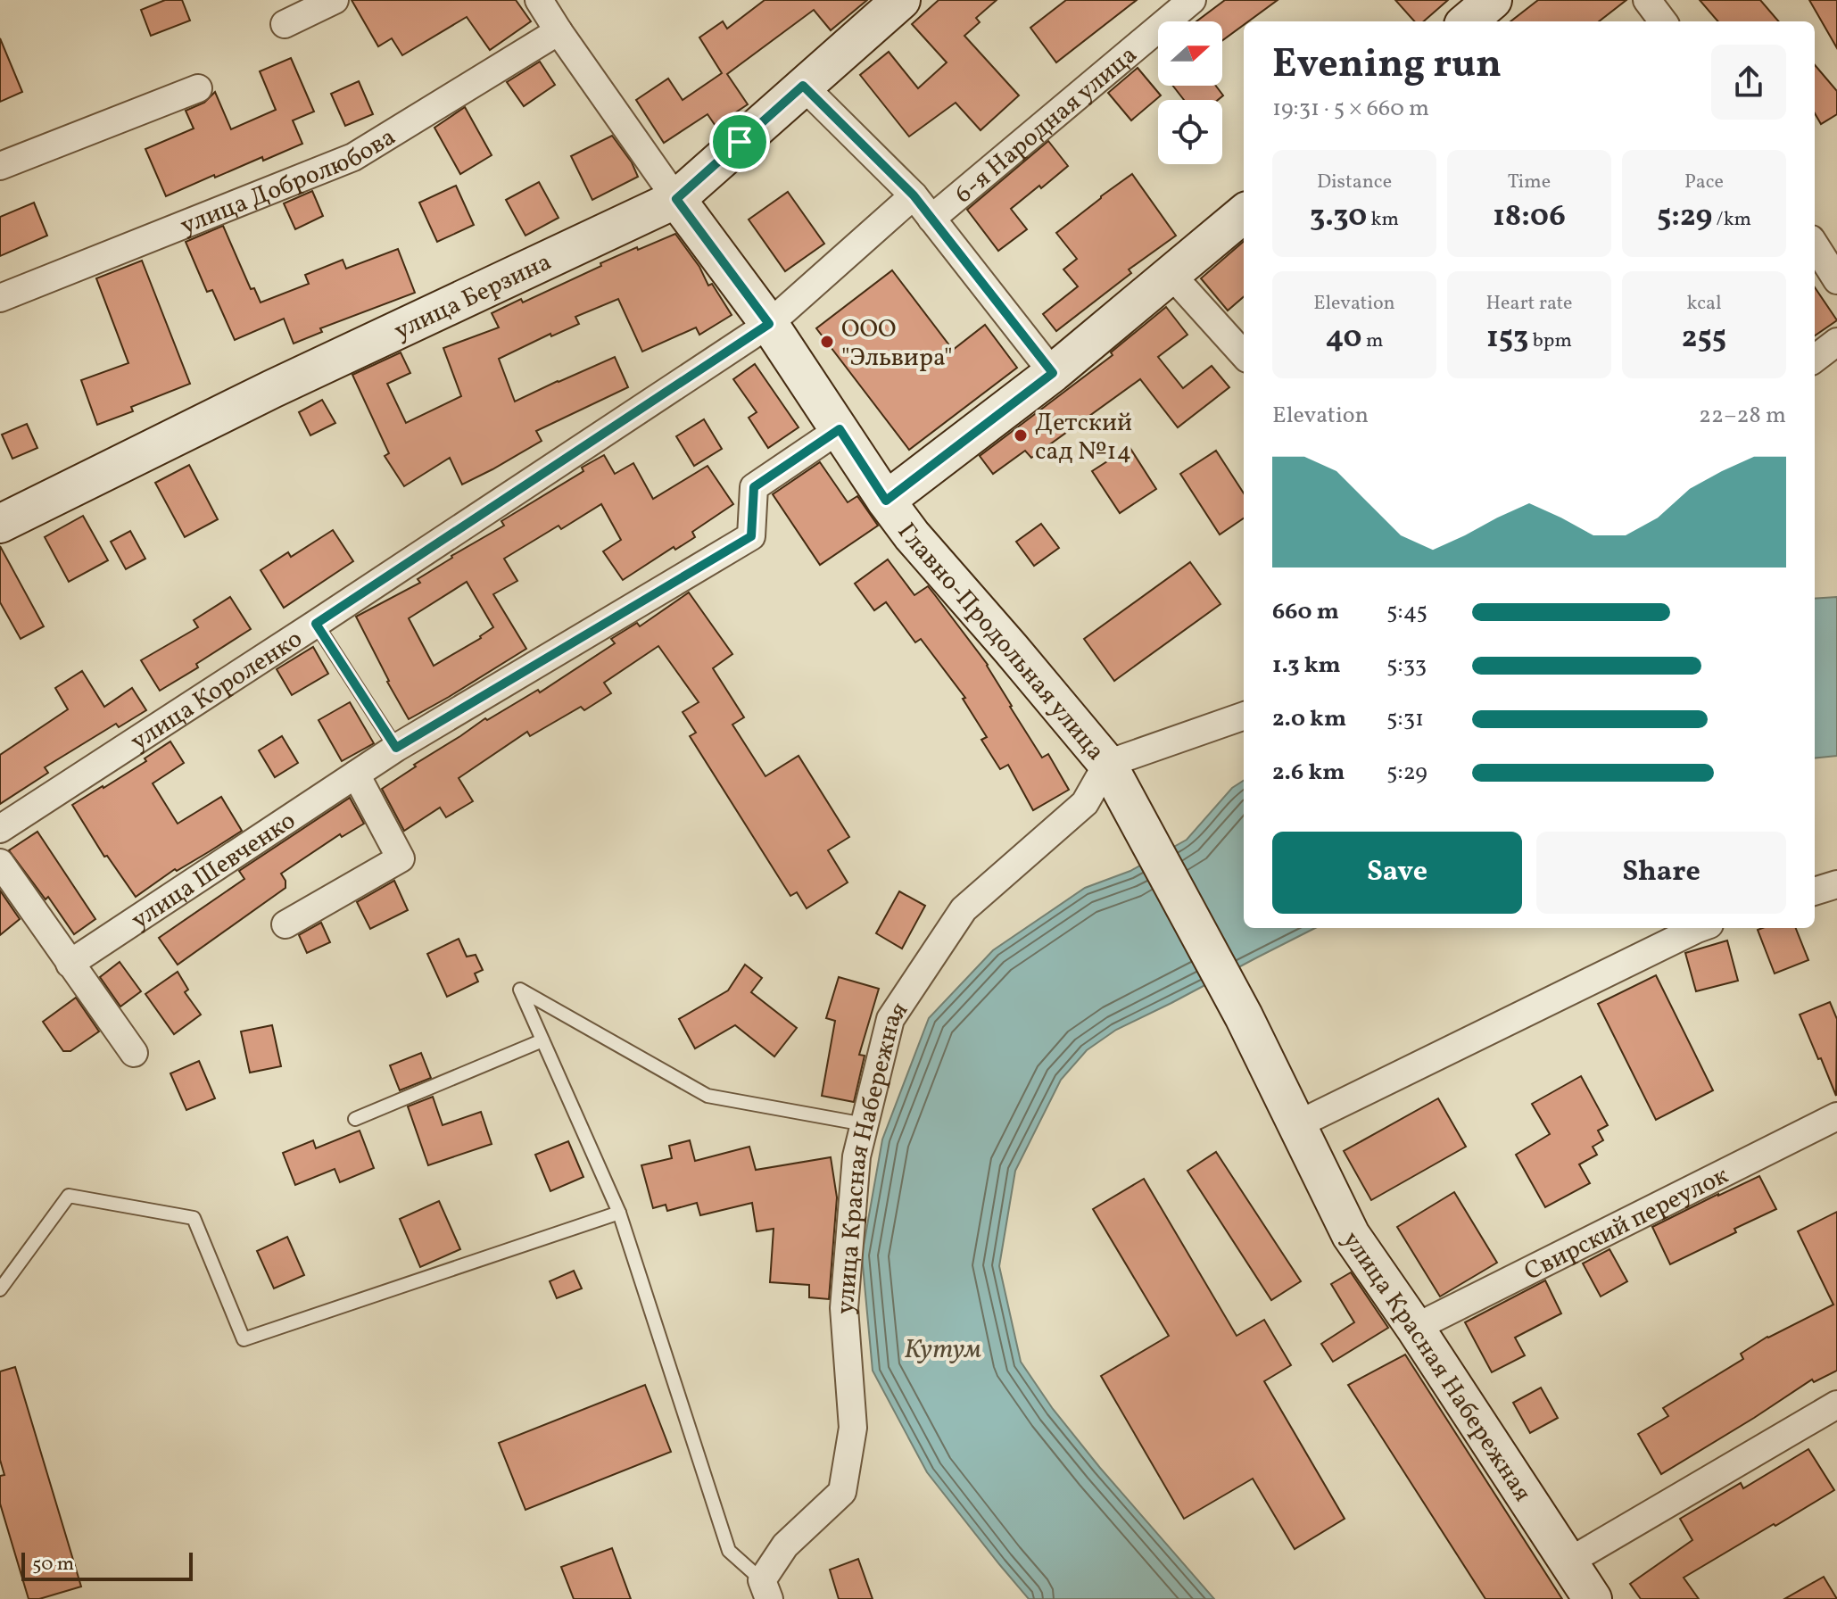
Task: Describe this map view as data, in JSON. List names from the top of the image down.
{
  "streets": {
    "street": [
      "6-я Народная улица",
      "улица Добролюбова",
      "улица Берзина",
      "Главно-Продольная улица",
      "улица Короленко",
      "улица Шевченко",
      "улица Красная Набережная",
      "Свирский переулок"
    ]
  },
  "crossings": [
    ["улица Добролюбова", "Главно-Продольная улица"],
    ["улица Берзина", "Главно-Продольная улица"],
    ["Главно-Продольная улица", "улица Короленко"],
    ["Главно-Продольная улица", "улица Шевченко"],
    ["Главно-Продольная улица", "улица Красная Набережная"],
    ["улица Красная Набережная", "Свирский переулок"]
  ],
  "water": ["Кутум"],
  "places": ["ООО \"Эльвира\"", "Детский сад №14"],
  "scale_bar": "50 m",
  "north": "right",
  "page": {
    "heading": ["Evening run", "19:31 · 5 × 660 m"],
    "stats": [
      ["Distance", "3.30 km"],
      ["Time", "18:06"],
      ["Pace", "5:29 /km"],
      ["Elevation", "40 m"],
      ["Heart rate", "153 bpm"],
      ["kcal", "255"]
    ],
    "chart": ["Elevation", "22–28 m"],
    "list": [
      {
        "name": "660 m",
        "note": "5:45"
      },
      {
        "name": "1.3 km",
        "note": "5:33"
      },
      {
        "name": "2.0 km",
        "note": "5:31"
      },
      {
        "name": "2.6 km",
        "note": "5:29"
      }
    ],
    "buttons": ["Save", "Share"],
    "scale": "50 m"
  }
}
